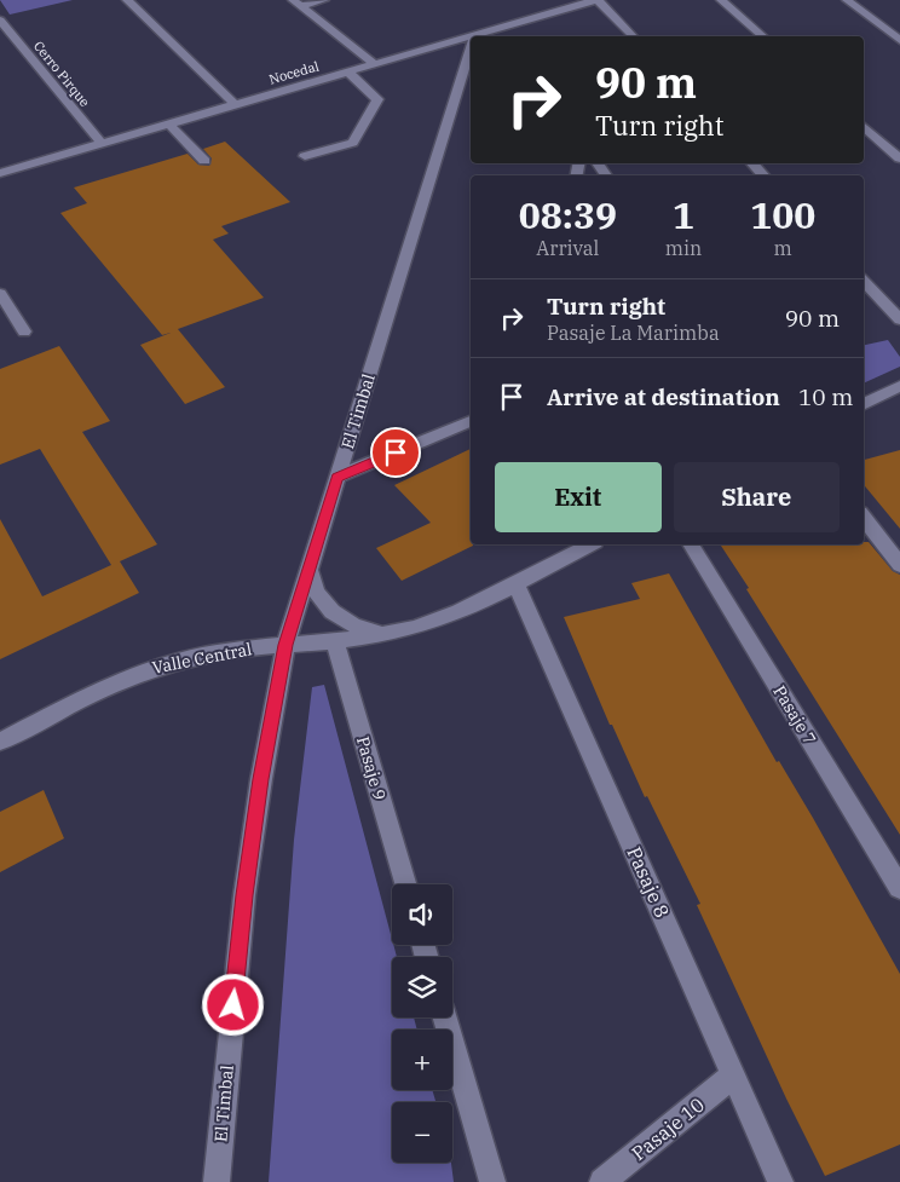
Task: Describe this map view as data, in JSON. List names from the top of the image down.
{
  "streets": {
    "street": [
      "Nocedal",
      "Cerro Pirque",
      "El Timbal",
      "Valle Central",
      "Pasaje 7",
      "Pasaje 9",
      "Pasaje 8",
      "Pasaje 10"
    ]
  },
  "crossings": [
    ["Nocedal", "Cerro Pirque"],
    ["El Timbal", "Valle Central"],
    ["Valle Central", "Pasaje 9"],
    ["Valle Central", "Pasaje 8"],
    ["Pasaje 8", "Pasaje 10"]
  ],
  "page": {
    "turn": ["90 m", "Turn right"],
    "eta": [
      "08:39",
      "Arrival",
      "1",
      "min",
      "100",
      "m"
    ],
    "list": [
      {
        "name": "Turn right",
        "note": "Pasaje La Marimba",
        "value": "90 m"
      },
      {
        "name": "Arrive at destination",
        "value": "10 m"
      }
    ],
    "buttons": ["Exit", "Share"],
    "map_buttons": ["+", "−"]
  }
}
